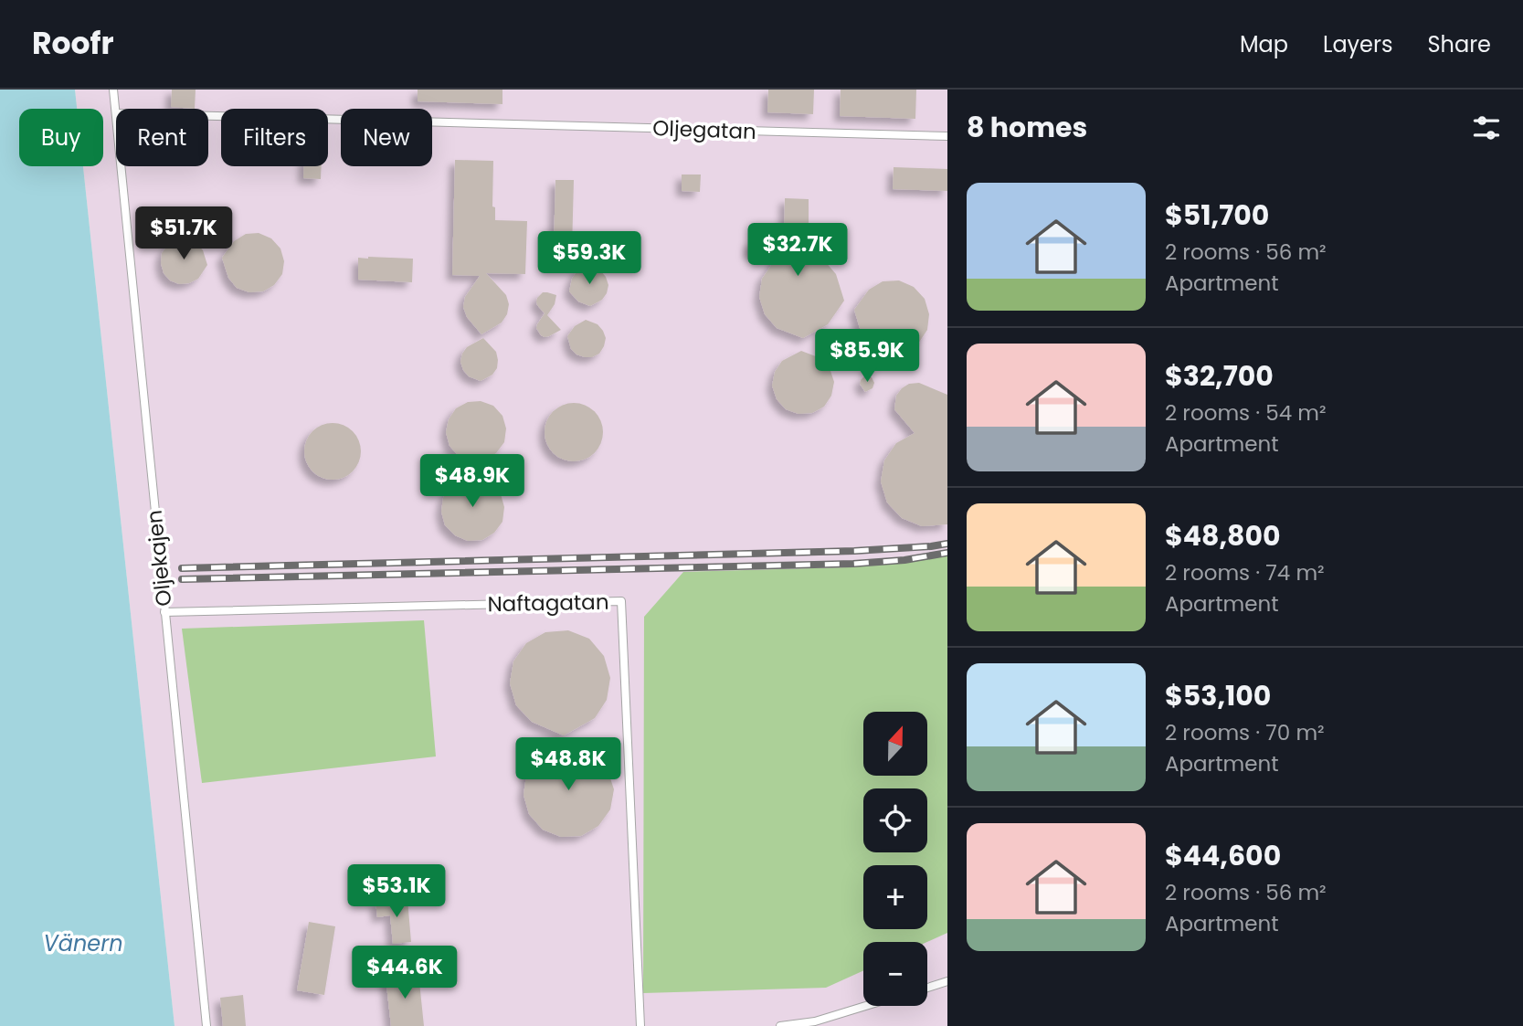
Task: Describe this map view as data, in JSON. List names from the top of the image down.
{
  "streets": {
    "lane": ["Oljegatan", "Oljekajen", "Naftagatan"]
  },
  "crossings": [
    ["Oljekajen", "Naftagatan"]
  ],
  "water": ["Vänern"],
  "north": "top",
  "page": {
    "header": "Roofr",
    "nav": ["Map", "Layers", "Share"],
    "heading": "8 homes",
    "chip": [
      "Buy",
      "Rent",
      "Filters",
      "New"
    ],
    "list": [
      {
        "name": "$51,700",
        "note": "2 rooms · 56 m² · Apartment"
      },
      {
        "name": "$32,700",
        "note": "2 rooms · 54 m² · Apartment"
      },
      {
        "name": "$48,800",
        "note": "2 rooms · 74 m² · Apartment"
      },
      {
        "name": "$53,100",
        "note": "2 rooms · 70 m² · Apartment"
      },
      {
        "name": "$44,600",
        "note": "2 rooms · 56 m² · Apartment"
      }
    ],
    "price": [
      "$51.7K",
      "$32.7K",
      "$59.3K",
      "$85.9K",
      "$48.9K",
      "$48.8K",
      "$53.1K",
      "$44.6K"
    ],
    "map_buttons": ["+", "−"]
  }
}
